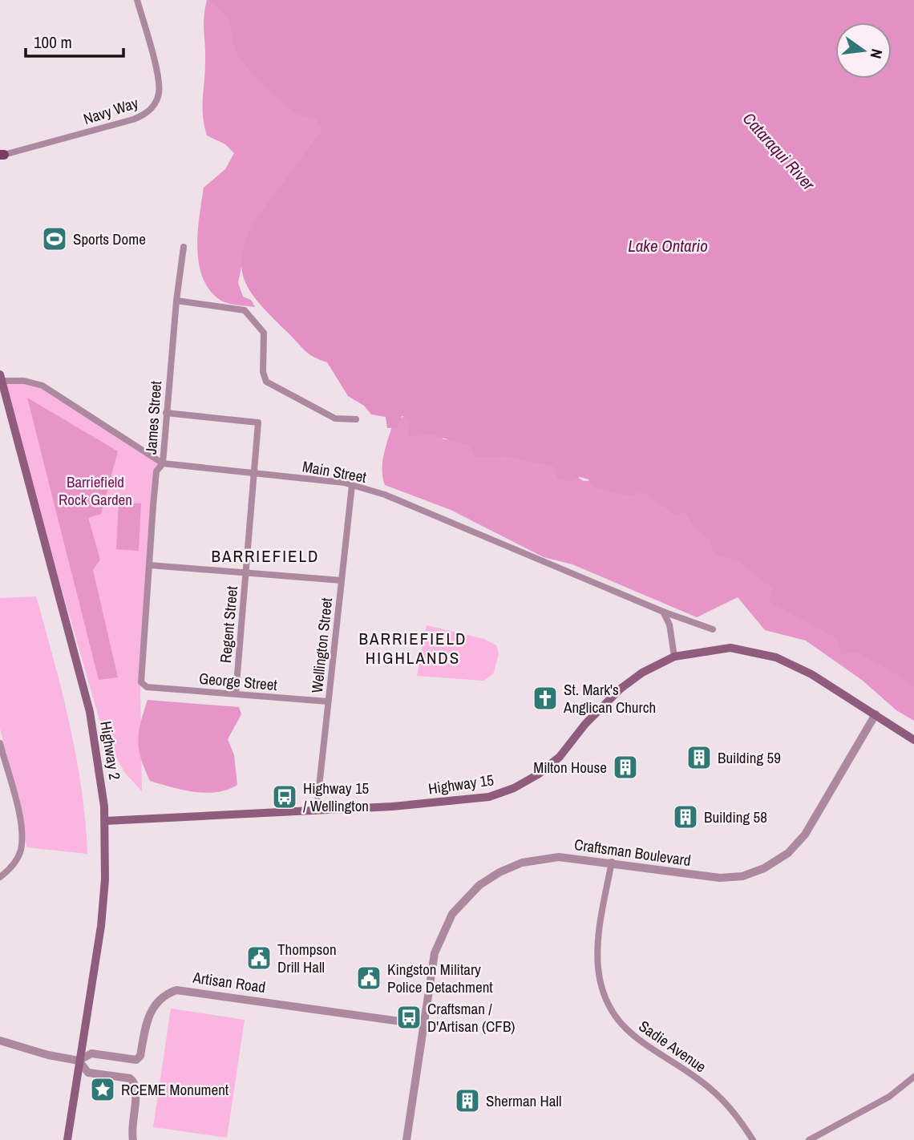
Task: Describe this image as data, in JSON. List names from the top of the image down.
{
  "streets": {
    "main road": ["Highway 2", "Highway 15"],
    "street": [
      "Navy Way",
      "James Street",
      "Main Street",
      "Regent Street",
      "Wellington Street",
      "George Street",
      "Craftsman Boulevard",
      "Artisan Road",
      "Sadie Avenue"
    ]
  },
  "crossings": [
    ["James Street", "Main Street"],
    ["James Street", "Regent Street"],
    ["James Street", "George Street"],
    ["Main Street", "Regent Street"],
    ["Main Street", "Wellington Street"],
    ["Main Street", "Highway 2"],
    ["Regent Street", "George Street"],
    ["Wellington Street", "George Street"],
    ["Wellington Street", "Highway 15"],
    ["Highway 2", "Highway 15"],
    ["Highway 2", "Artisan Road"],
    ["Highway 15", "Craftsman Boulevard"],
    ["Craftsman Boulevard", "Artisan Road"],
    ["Craftsman Boulevard", "Sadie Avenue"]
  ],
  "districts": ["BARRIEFIELD", "BARRIEFIELD HIGHLANDS"],
  "water": ["Cataraqui River", "Lake Ontario"],
  "parks": ["Barriefield Rock Garden"],
  "places": {
    "sports": ["Sports Dome"],
    "church": ["St. Mark's Anglican Church"],
    "building": [
      "Building 59",
      "Milton House",
      "Building 58",
      "Sherman Hall"
    ],
    "bus stop": ["Highway 15 / Wellington", "Craftsman / D'Artisan (CFB)"],
    "public building": ["Thompson Drill Hall", "Kingston Military Police Detachment"],
    "place": ["RCEME Monument"]
  },
  "scale_bar": "100 m",
  "north": "right"
}
